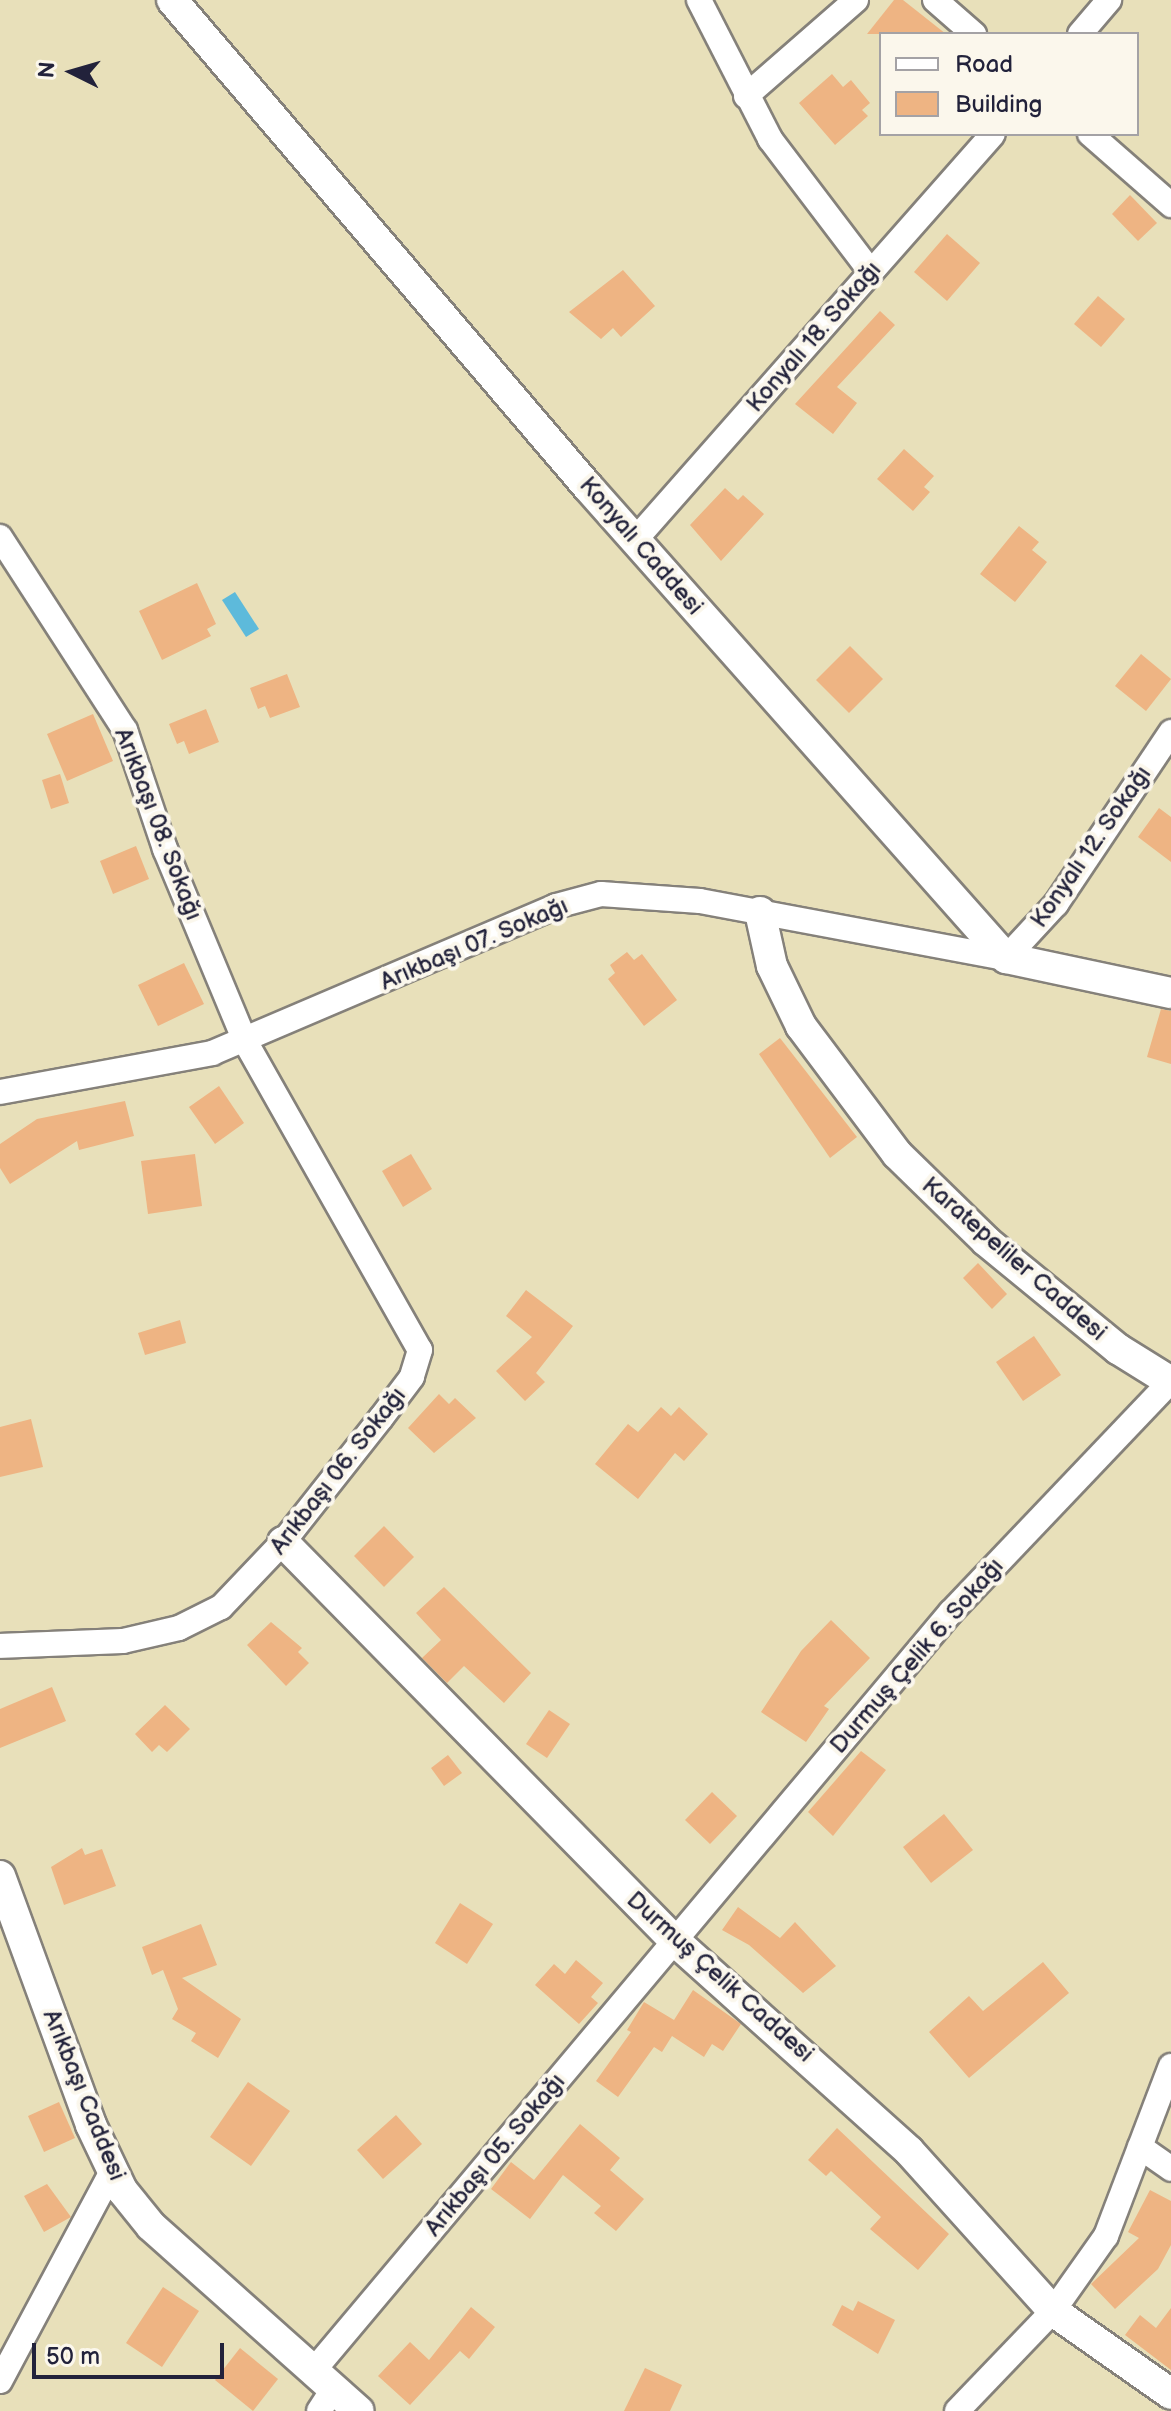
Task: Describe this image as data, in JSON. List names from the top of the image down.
{
  "streets": {
    "street": [
      "Konyalı 18. Sokağı",
      "Konyalı Caddesi",
      "Arıkbaşı 08. Sokağı",
      "Konyalı 12. Sokağı",
      "Arıkbaşı 07. Sokağı",
      "Karatepeliler Caddesi",
      "Arıkbaşı 06. Sokağı",
      "Durmuş Çelik 6. Sokağı",
      "Durmuş Çelik Caddesi",
      "Arıkbaşı Caddesi",
      "Arıkbaşı 05. Sokağı"
    ]
  },
  "crossings": [
    ["Konyalı 18. Sokağı", "Konyalı Caddesi"],
    ["Konyalı Caddesi", "Konyalı 12. Sokağı"],
    ["Konyalı Caddesi", "Arıkbaşı 07. Sokağı"],
    ["Arıkbaşı 08. Sokağı", "Arıkbaşı 07. Sokağı"],
    ["Arıkbaşı 08. Sokağı", "Arıkbaşı 06. Sokağı"],
    ["Konyalı 12. Sokağı", "Arıkbaşı 07. Sokağı"],
    ["Arıkbaşı 07. Sokağı", "Karatepeliler Caddesi"],
    ["Arıkbaşı 07. Sokağı", "Arıkbaşı 06. Sokağı"],
    ["Karatepeliler Caddesi", "Durmuş Çelik 6. Sokağı"],
    ["Arıkbaşı 06. Sokağı", "Durmuş Çelik Caddesi"],
    ["Durmuş Çelik 6. Sokağı", "Durmuş Çelik Caddesi"],
    ["Durmuş Çelik 6. Sokağı", "Arıkbaşı 05. Sokağı"],
    ["Durmuş Çelik Caddesi", "Arıkbaşı 05. Sokağı"],
    ["Arıkbaşı Caddesi", "Arıkbaşı 05. Sokağı"]
  ],
  "legend": ["Road", "Building"],
  "scale_bar": "50 m",
  "north": "left"
}
